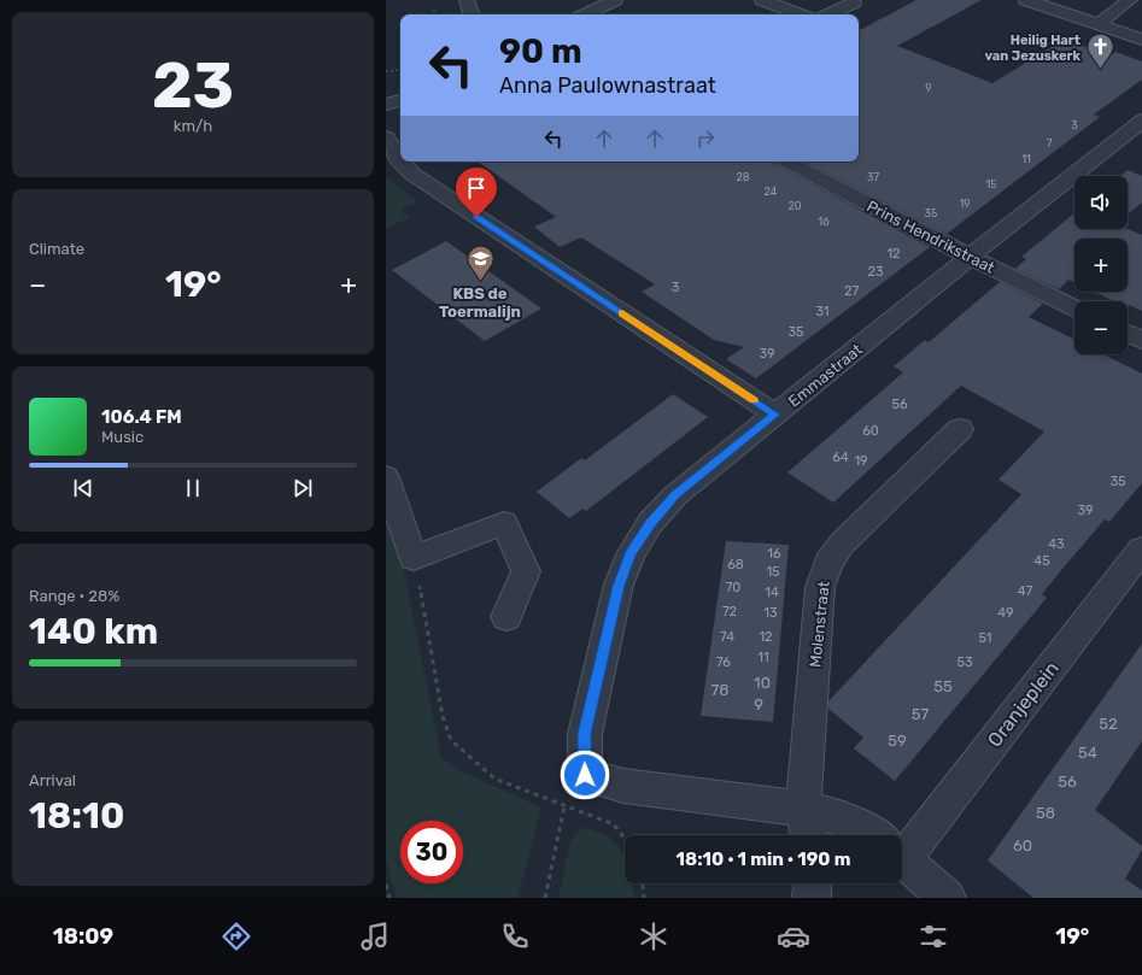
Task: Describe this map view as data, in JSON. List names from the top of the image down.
{
  "streets": {
    "street": [
      "Prins Hendrikstraat",
      "Emmastraat",
      "Molenstraat",
      "Oranjeplein"
    ]
  },
  "crossings": [
    ["Prins Hendrikstraat", "Emmastraat"],
    ["Emmastraat", "Molenstraat"]
  ],
  "places": {
    "church": ["Heilig Hart van Jezuskerk"],
    "school or university": ["KBS de Toermalijn"]
  },
  "house_numbers": [
    "9",
    "3",
    "7",
    "11",
    "28",
    "37",
    "15",
    "24",
    "19",
    "20",
    "35",
    "16",
    "12",
    "23",
    "3",
    "27",
    "31",
    "35",
    "39",
    "56",
    "60",
    "64",
    "19",
    "35",
    "39",
    "43",
    "16",
    "45",
    "68",
    "15",
    "70",
    "47",
    "14",
    "72",
    "13",
    "49",
    "74",
    "12",
    "51",
    "11",
    "76",
    "53",
    "10",
    "55",
    "78",
    "9",
    "57",
    "52",
    "59",
    "54",
    "56",
    "58",
    "60"
  ],
  "page": {
    "tile": [
      ["23", "km/h"],
      "Climate",
      ["Range · 28%", "140 km"],
      ["Arrival", "18:10"]
    ],
    "turn": ["90 m", "Anna Paulownastraat"],
    "map_buttons": ["+", "−"],
    "heat": ["−", "19°", "+"],
    "song": ["106.4 FM", "Music"],
    "limit": "30",
    "trip": "18:10 · 1 min · 190 m",
    "tabs": ["18:09", "19°"]
  }
}
